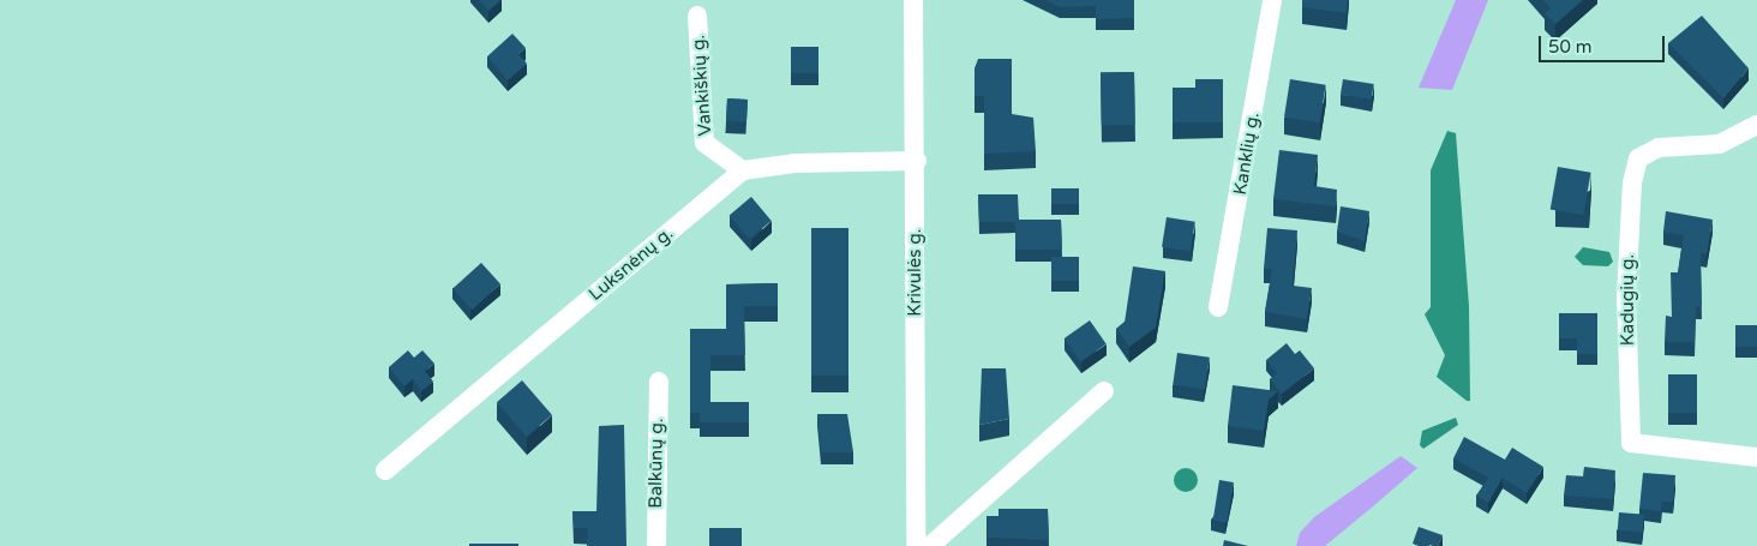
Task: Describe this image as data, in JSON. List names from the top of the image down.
{
  "streets": {
    "street": [
      "Vankiškių g.",
      "Kanklių g.",
      "Luksnėnų g.",
      "Krivulės g.",
      "Kadugių g.",
      "Balkūnų g."
    ]
  },
  "crossings": [
    ["Vankiškių g.", "Luksnėnų g."]
  ],
  "scale_bar": "50 m"
}
